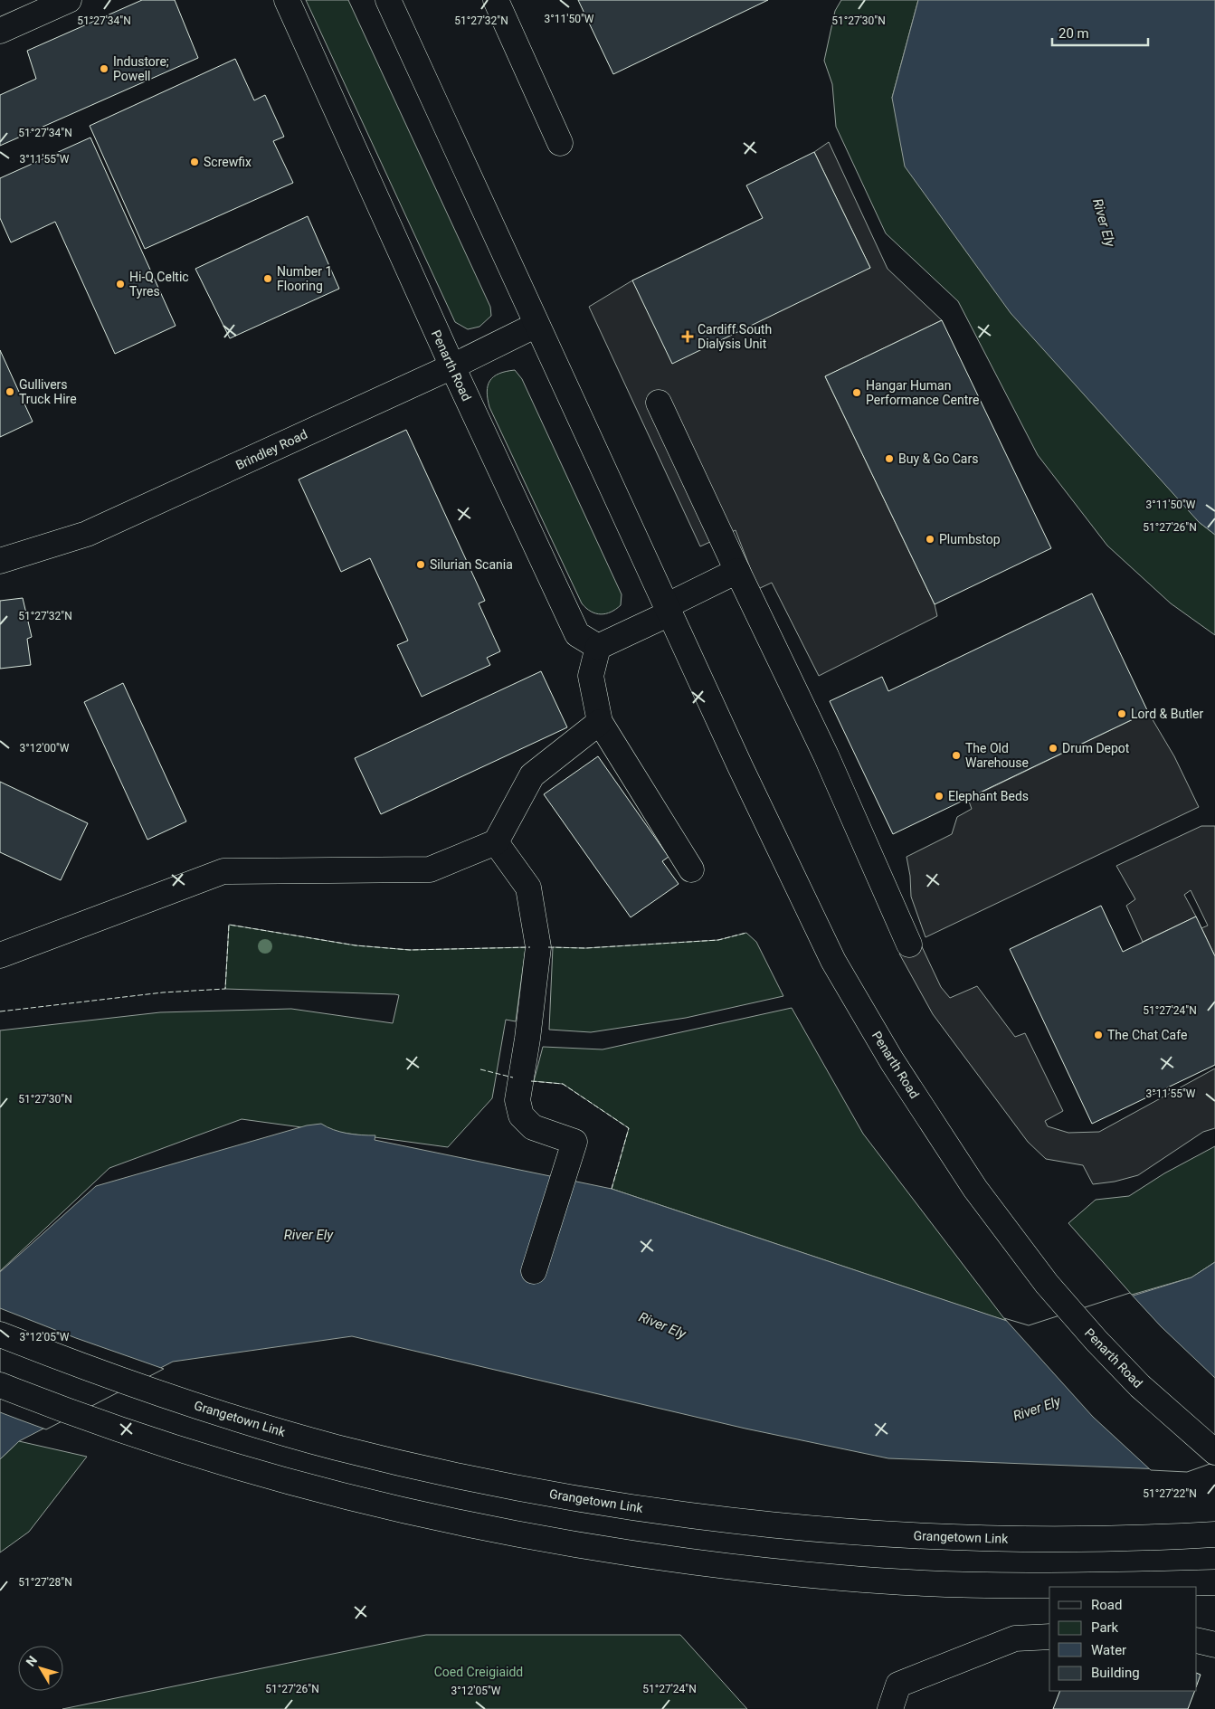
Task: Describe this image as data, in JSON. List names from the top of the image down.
{
  "streets": {
    "main road": ["Penarth Road", "Brindley Road", "Grangetown Link"]
  },
  "crossings": [
    ["Penarth Road", "Brindley Road"]
  ],
  "water": ["River Ely"],
  "parks": ["Coed Creigiaidd"],
  "places": {
    "other": [
      "Industore; Powell",
      "Screwfix",
      "Number 1 Flooring",
      "Hi-Q Celtic Tyres",
      "Gullivers Truck Hire",
      "Hangar Human Performance Centre",
      "Buy & Go Cars",
      "Plumbstop",
      "Silurian Scania",
      "Lord & Butler",
      "Drum Depot",
      "The Old Warehouse",
      "Elephant Beds",
      "The Chat Cafe"
    ],
    "health": ["Cardiff South Dialysis Unit"]
  },
  "legend": [
    "Road",
    "Park",
    "Water",
    "Building"
  ],
  "scale_bar": "20 m",
  "north": "top left",
  "coordinates": [
    "3°11'50\"W",
    "51°27'34\"N",
    "51°27'32\"N",
    "51°27'30\"N",
    "3°11'55\"W",
    "51°27'26\"N",
    "3°12'00\"W",
    "51°27'24\"N",
    "3°12'05\"W",
    "51°27'22\"N",
    "51°27'28\"N"
  ]
}
